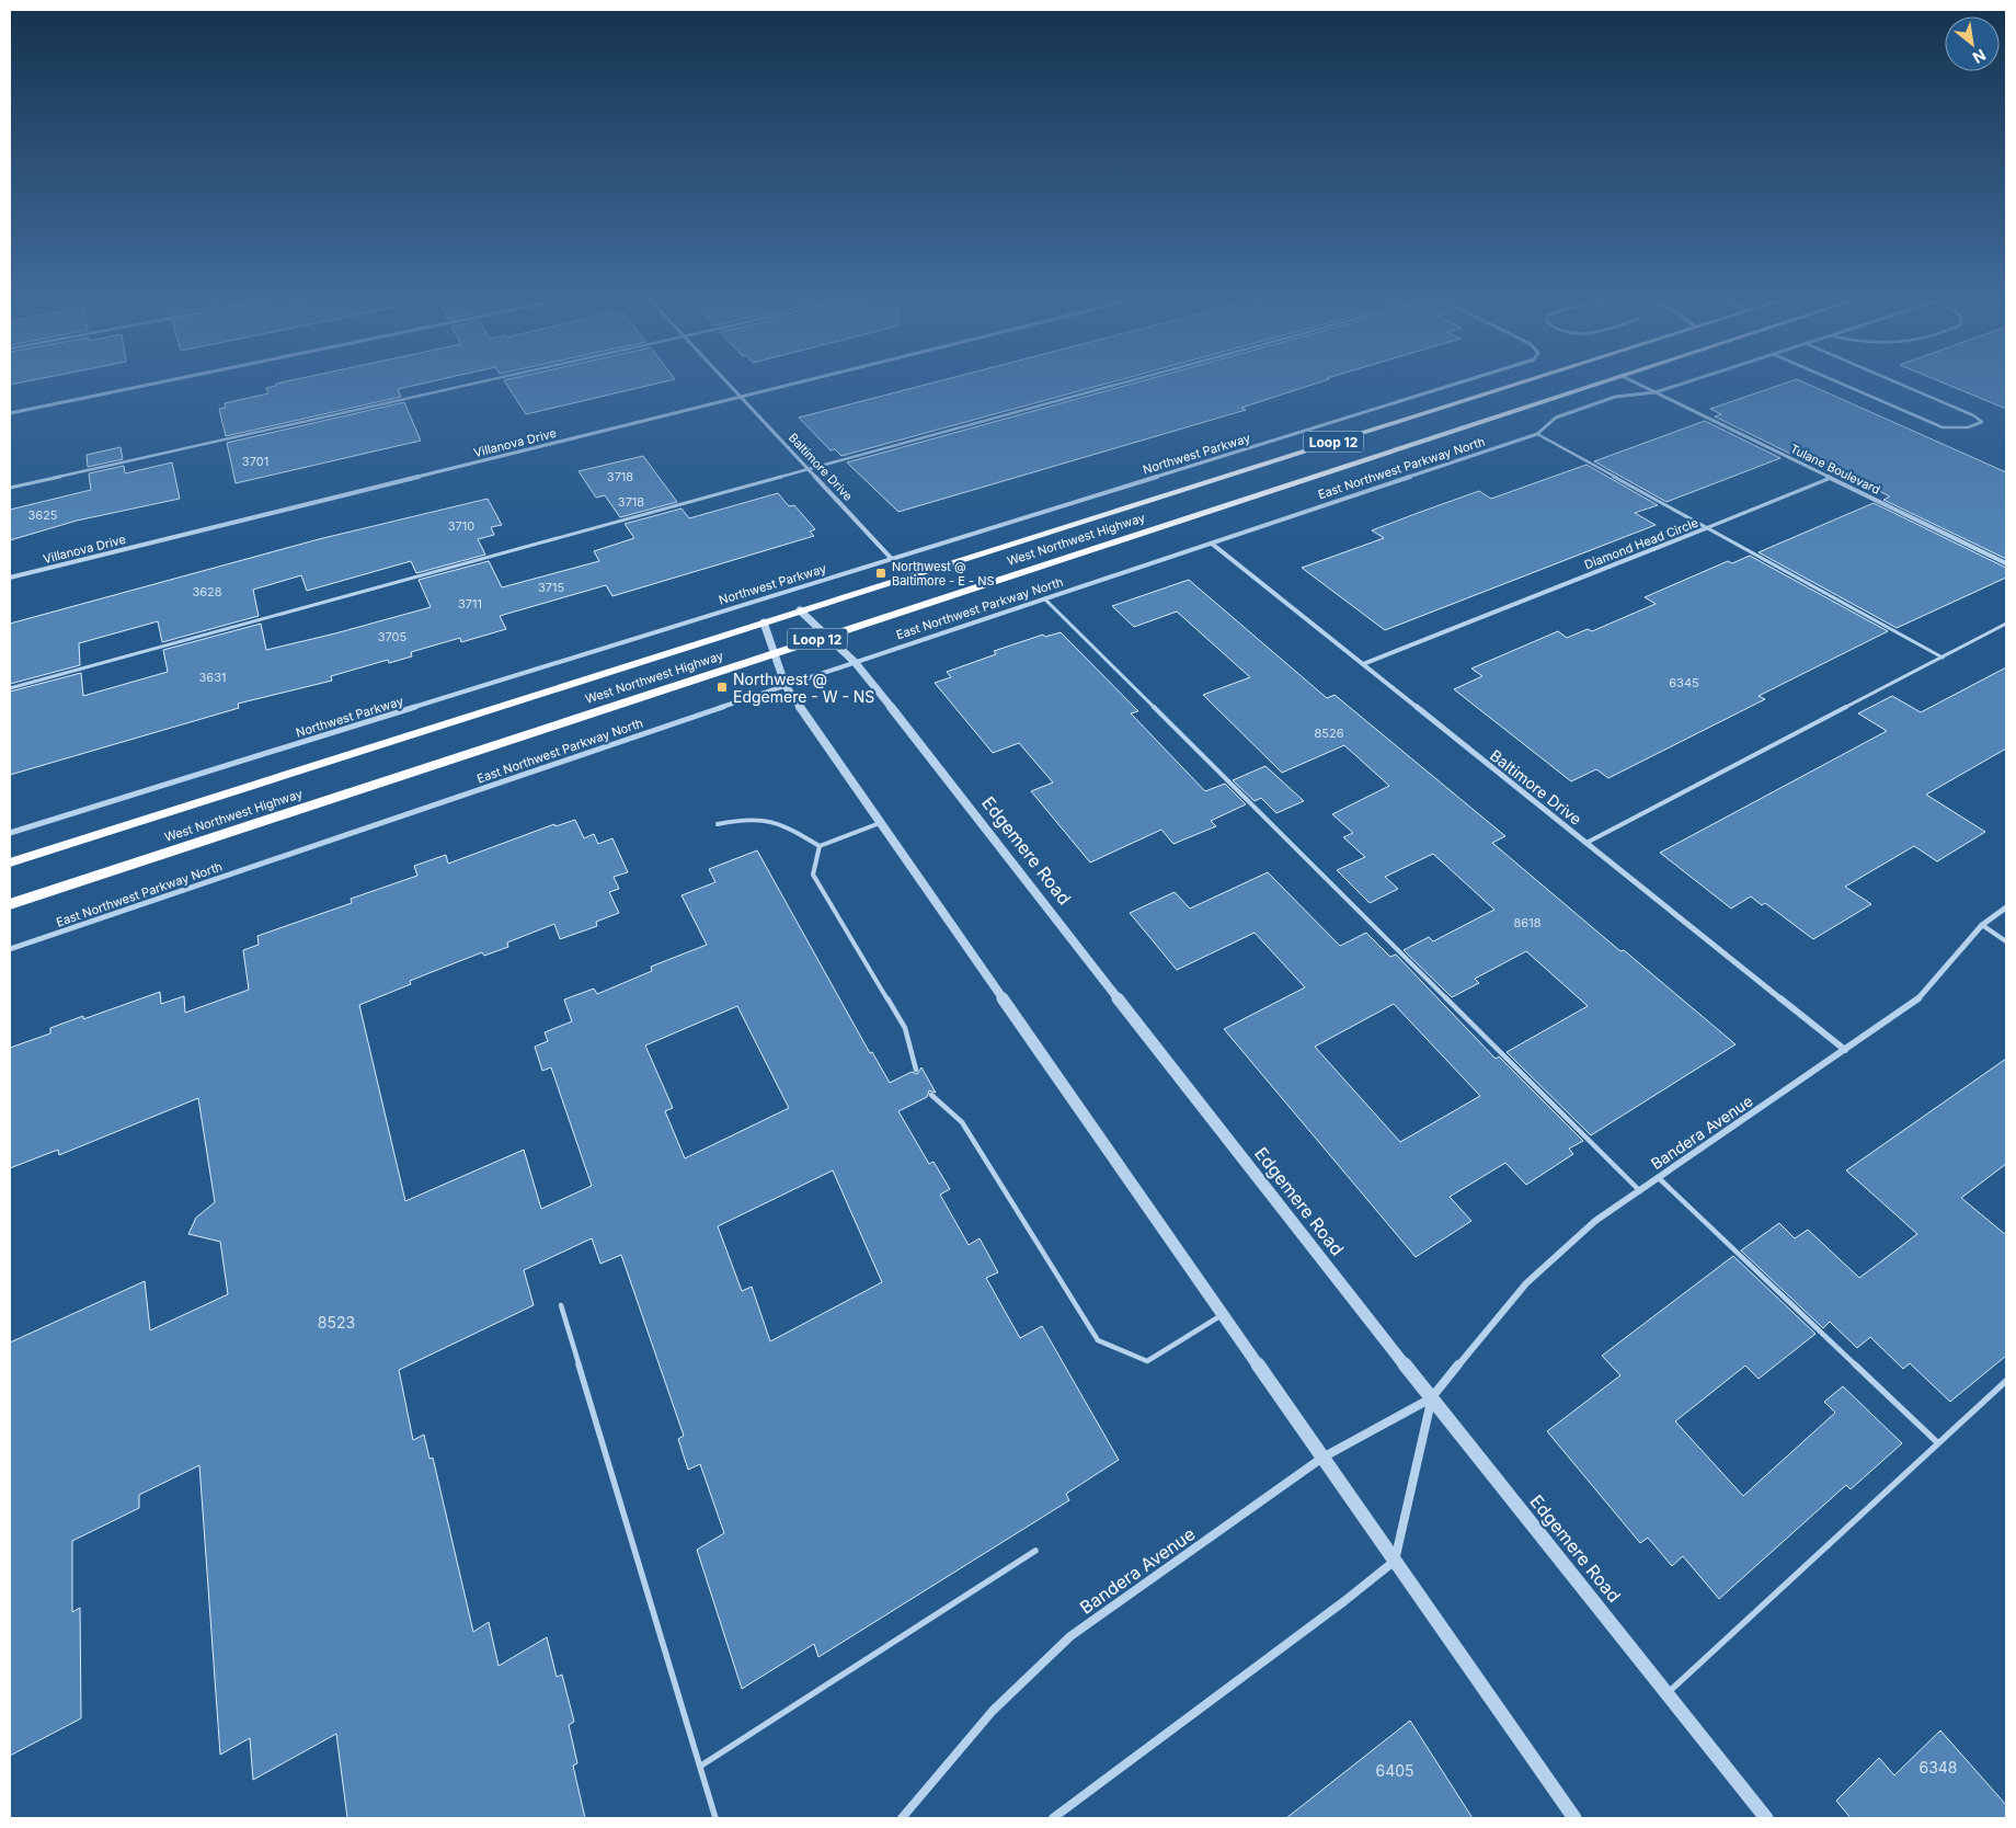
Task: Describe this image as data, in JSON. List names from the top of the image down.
{
  "streets": {
    "main road": ["Loop 12", "West Northwest Highway"],
    "street": [
      "Villanova Drive",
      "Northwest Parkway",
      "Baltimore Drive",
      "East Northwest Parkway North",
      "Tulane Boulevard",
      "Diamond Head Circle",
      "Edgemere Road",
      "Bandera Avenue"
    ]
  },
  "crossings": [
    ["Villanova Drive", "Baltimore Drive"],
    ["Northwest Parkway", "Baltimore Drive"],
    ["Baltimore Drive", "East Northwest Parkway North"],
    ["Baltimore Drive", "Diamond Head Circle"],
    ["Baltimore Drive", "Bandera Avenue"],
    ["East Northwest Parkway North", "Tulane Boulevard"],
    ["East Northwest Parkway North", "Edgemere Road"],
    ["West Northwest Highway", "Edgemere Road"],
    ["Edgemere Road", "Bandera Avenue"]
  ],
  "places": {
    "transit": ["Northwest @ Baltimore - E - NS", "Northwest @ Edgemere - W - NS"]
  },
  "house_numbers": [
    "3701",
    "3718",
    "3718",
    "3625",
    "3710",
    "3715",
    "3628",
    "3711",
    "3705",
    "3631",
    "6345",
    "8526",
    "8618",
    "8523",
    "6348",
    "6405"
  ],
  "north": "bottom right"
}
